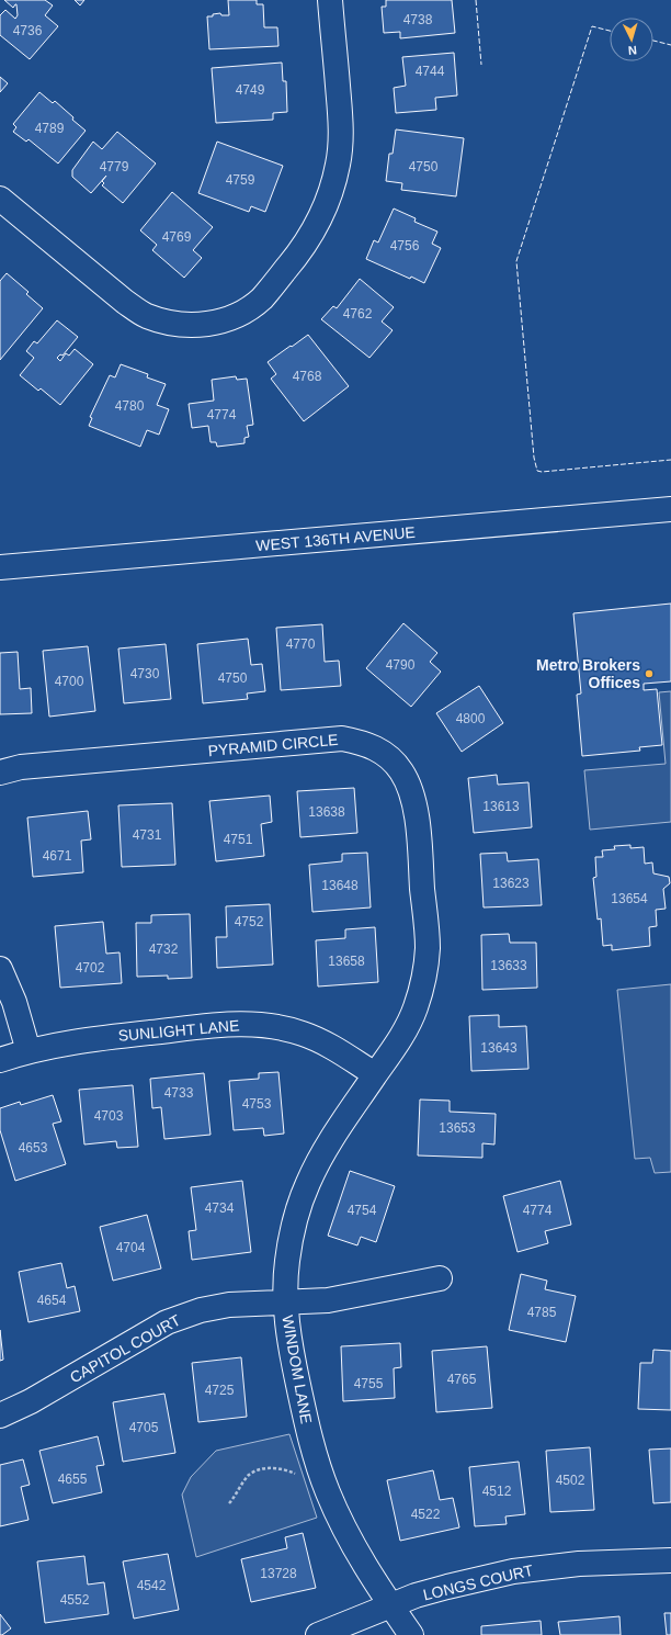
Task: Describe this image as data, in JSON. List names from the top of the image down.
{
  "streets": {
    "street": [
      "WEST 136TH AVENUE",
      "PYRAMID CIRCLE",
      "SUNLIGHT LANE",
      "CAPITOL COURT",
      "WINDOM LANE",
      "LONGS COURT"
    ]
  },
  "crossings": [
    ["PYRAMID CIRCLE", "SUNLIGHT LANE"],
    ["PYRAMID CIRCLE", "WINDOM LANE"],
    ["SUNLIGHT LANE", "WINDOM LANE"],
    ["CAPITOL COURT", "WINDOM LANE"],
    ["WINDOM LANE", "LONGS COURT"]
  ],
  "places": ["Metro Brokers Offices"],
  "house_numbers": [
    "4738",
    "4736",
    "4744",
    "4749",
    "4789",
    "4779",
    "4750",
    "4759",
    "4769",
    "4756",
    "4762",
    "4768",
    "4780",
    "4774",
    "4770",
    "4790",
    "4730",
    "4750",
    "4700",
    "4800",
    "13613",
    "13638",
    "4731",
    "4751",
    "4671",
    "13623",
    "13648",
    "13654",
    "4752",
    "4732",
    "13658",
    "13633",
    "4702",
    "13643",
    "4733",
    "4753",
    "4703",
    "13653",
    "4653",
    "4734",
    "4754",
    "4774",
    "4704",
    "4654",
    "4785",
    "4765",
    "4755",
    "4725",
    "4705",
    "4655",
    "4502",
    "4512",
    "4522",
    "13728",
    "4542",
    "4552"
  ],
  "north": "bottom"
}
